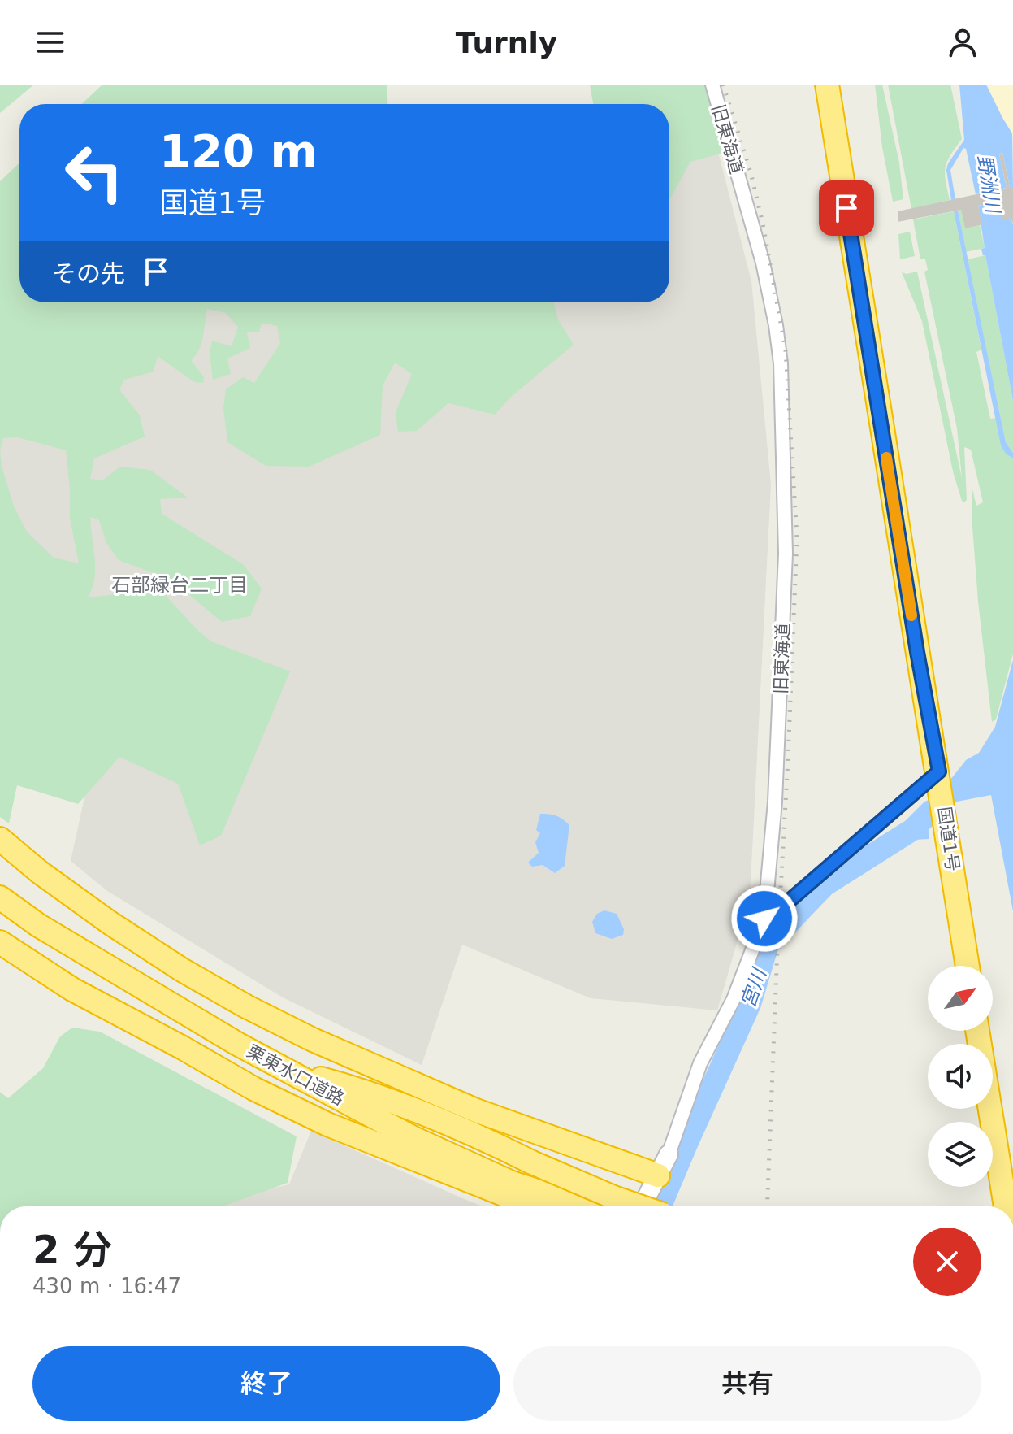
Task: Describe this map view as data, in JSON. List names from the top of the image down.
{
  "streets": {
    "highway": ["国道1号", "栗東水口道路"],
    "street": ["旧東海道"]
  },
  "districts": ["石部緑台二丁目"],
  "water": ["野洲川", "宮川"],
  "north": "top right",
  "page": {
    "header": "Turnly",
    "turn": ["120 m", "国道1号"],
    "then": "その先",
    "heading": ["2 分", "430 m · 16:47"],
    "buttons": ["終了", "共有"]
  }
}
